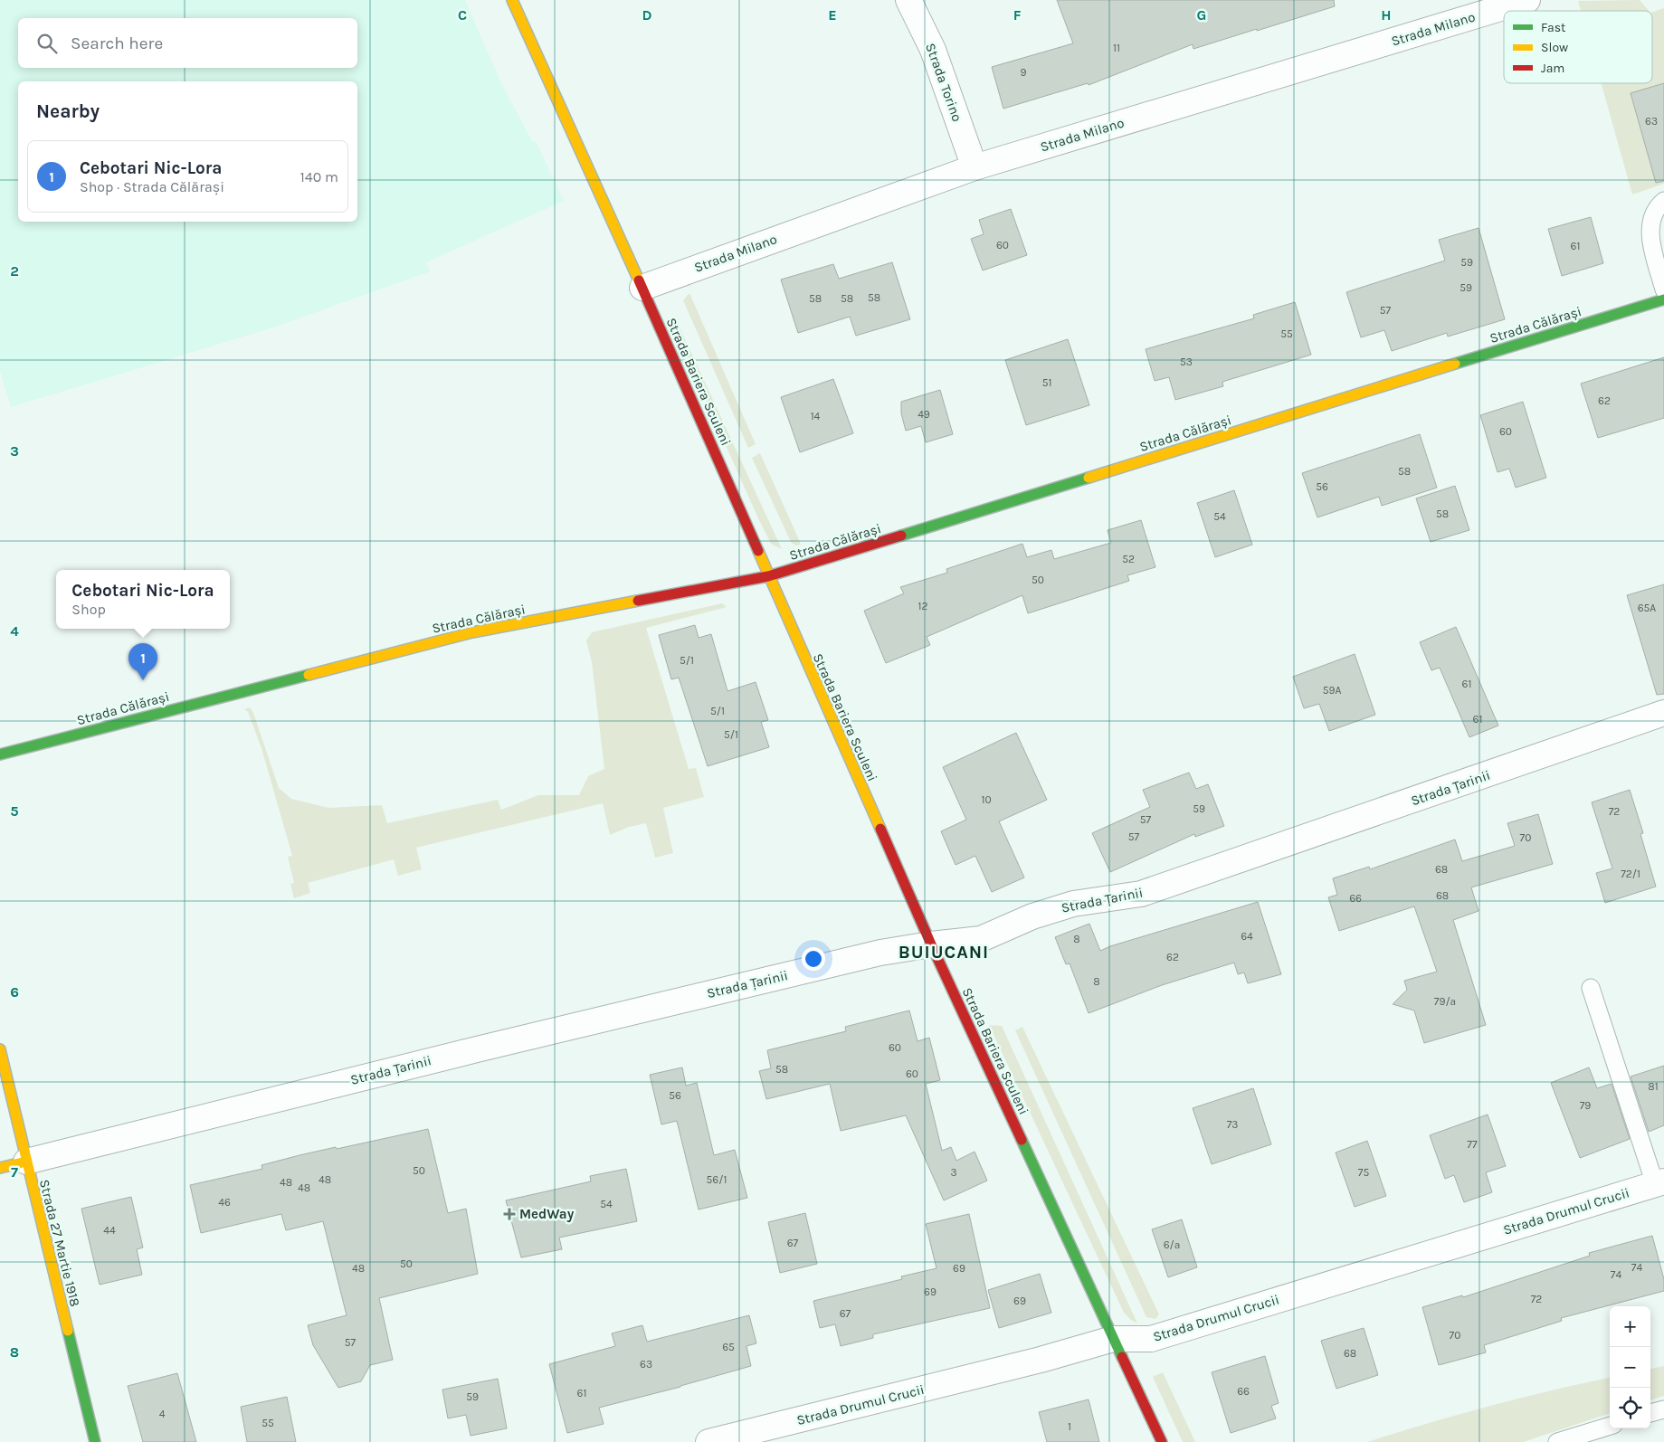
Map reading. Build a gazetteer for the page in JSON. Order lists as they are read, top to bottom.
{
  "streets": {
    "main road": [
      "Strada Călărași",
      "Strada Bariera Sculeni",
      "Strada Țarinii",
      "Strada 27 Martie 1918"
    ],
    "street": ["Strada Milano", "Strada Torino", "Strada Drumul Crucii"]
  },
  "crossings": [
    ["Strada Milano", "Strada Torino"],
    ["Strada Milano", "Strada Bariera Sculeni"],
    ["Strada Călărași", "Strada Bariera Sculeni"],
    ["Strada Bariera Sculeni", "Strada Țarinii"],
    ["Strada Bariera Sculeni", "Strada Drumul Crucii"],
    ["Strada Țarinii", "Strada 27 Martie 1918"]
  ],
  "districts": ["BUIUCANI"],
  "places": {
    "health": ["MedWay"]
  },
  "house_numbers": [
    "11",
    "9",
    "63",
    "60",
    "61",
    "59",
    "59",
    "58",
    "58",
    "58",
    "57",
    "55",
    "53",
    "51",
    "62",
    "49",
    "14",
    "60",
    "58",
    "56",
    "58",
    "54",
    "52",
    "50",
    "12",
    "65A",
    "5/1",
    "61",
    "59A",
    "5/1",
    "61",
    "5/1",
    "10",
    "59",
    "72",
    "57",
    "57",
    "70",
    "68",
    "72/1",
    "68",
    "66",
    "64",
    "8",
    "62",
    "8",
    "79/a",
    "60",
    "58",
    "60",
    "81",
    "56",
    "79",
    "73",
    "77",
    "50",
    "3",
    "75",
    "48",
    "56/1",
    "48",
    "48",
    "46",
    "54",
    "44",
    "67",
    "6/a",
    "50",
    "74",
    "48",
    "69",
    "74",
    "69",
    "72",
    "69",
    "67",
    "70",
    "57",
    "65",
    "68",
    "63",
    "66",
    "61",
    "59",
    "4",
    "55",
    "1"
  ],
  "legend": ["Fast", "Slow", "Jam"],
  "page": {
    "search": "Search here",
    "heading": "Nearby",
    "list": [
      {
        "mark": "1",
        "name": "Cebotari Nic-Lora",
        "note": "Shop · Strada Călărași",
        "value": "140 m"
      }
    ],
    "popup": ["Cebotari Nic-Lora", "Shop"],
    "pins": "1",
    "map_buttons": ["+", "−"]
  },
  "grid": {
    "columns": [
      "C",
      "D",
      "E",
      "F",
      "G",
      "H"
    ],
    "rows": [
      "2",
      "3",
      "4",
      "5",
      "6",
      "7",
      "8"
    ]
  }
}
